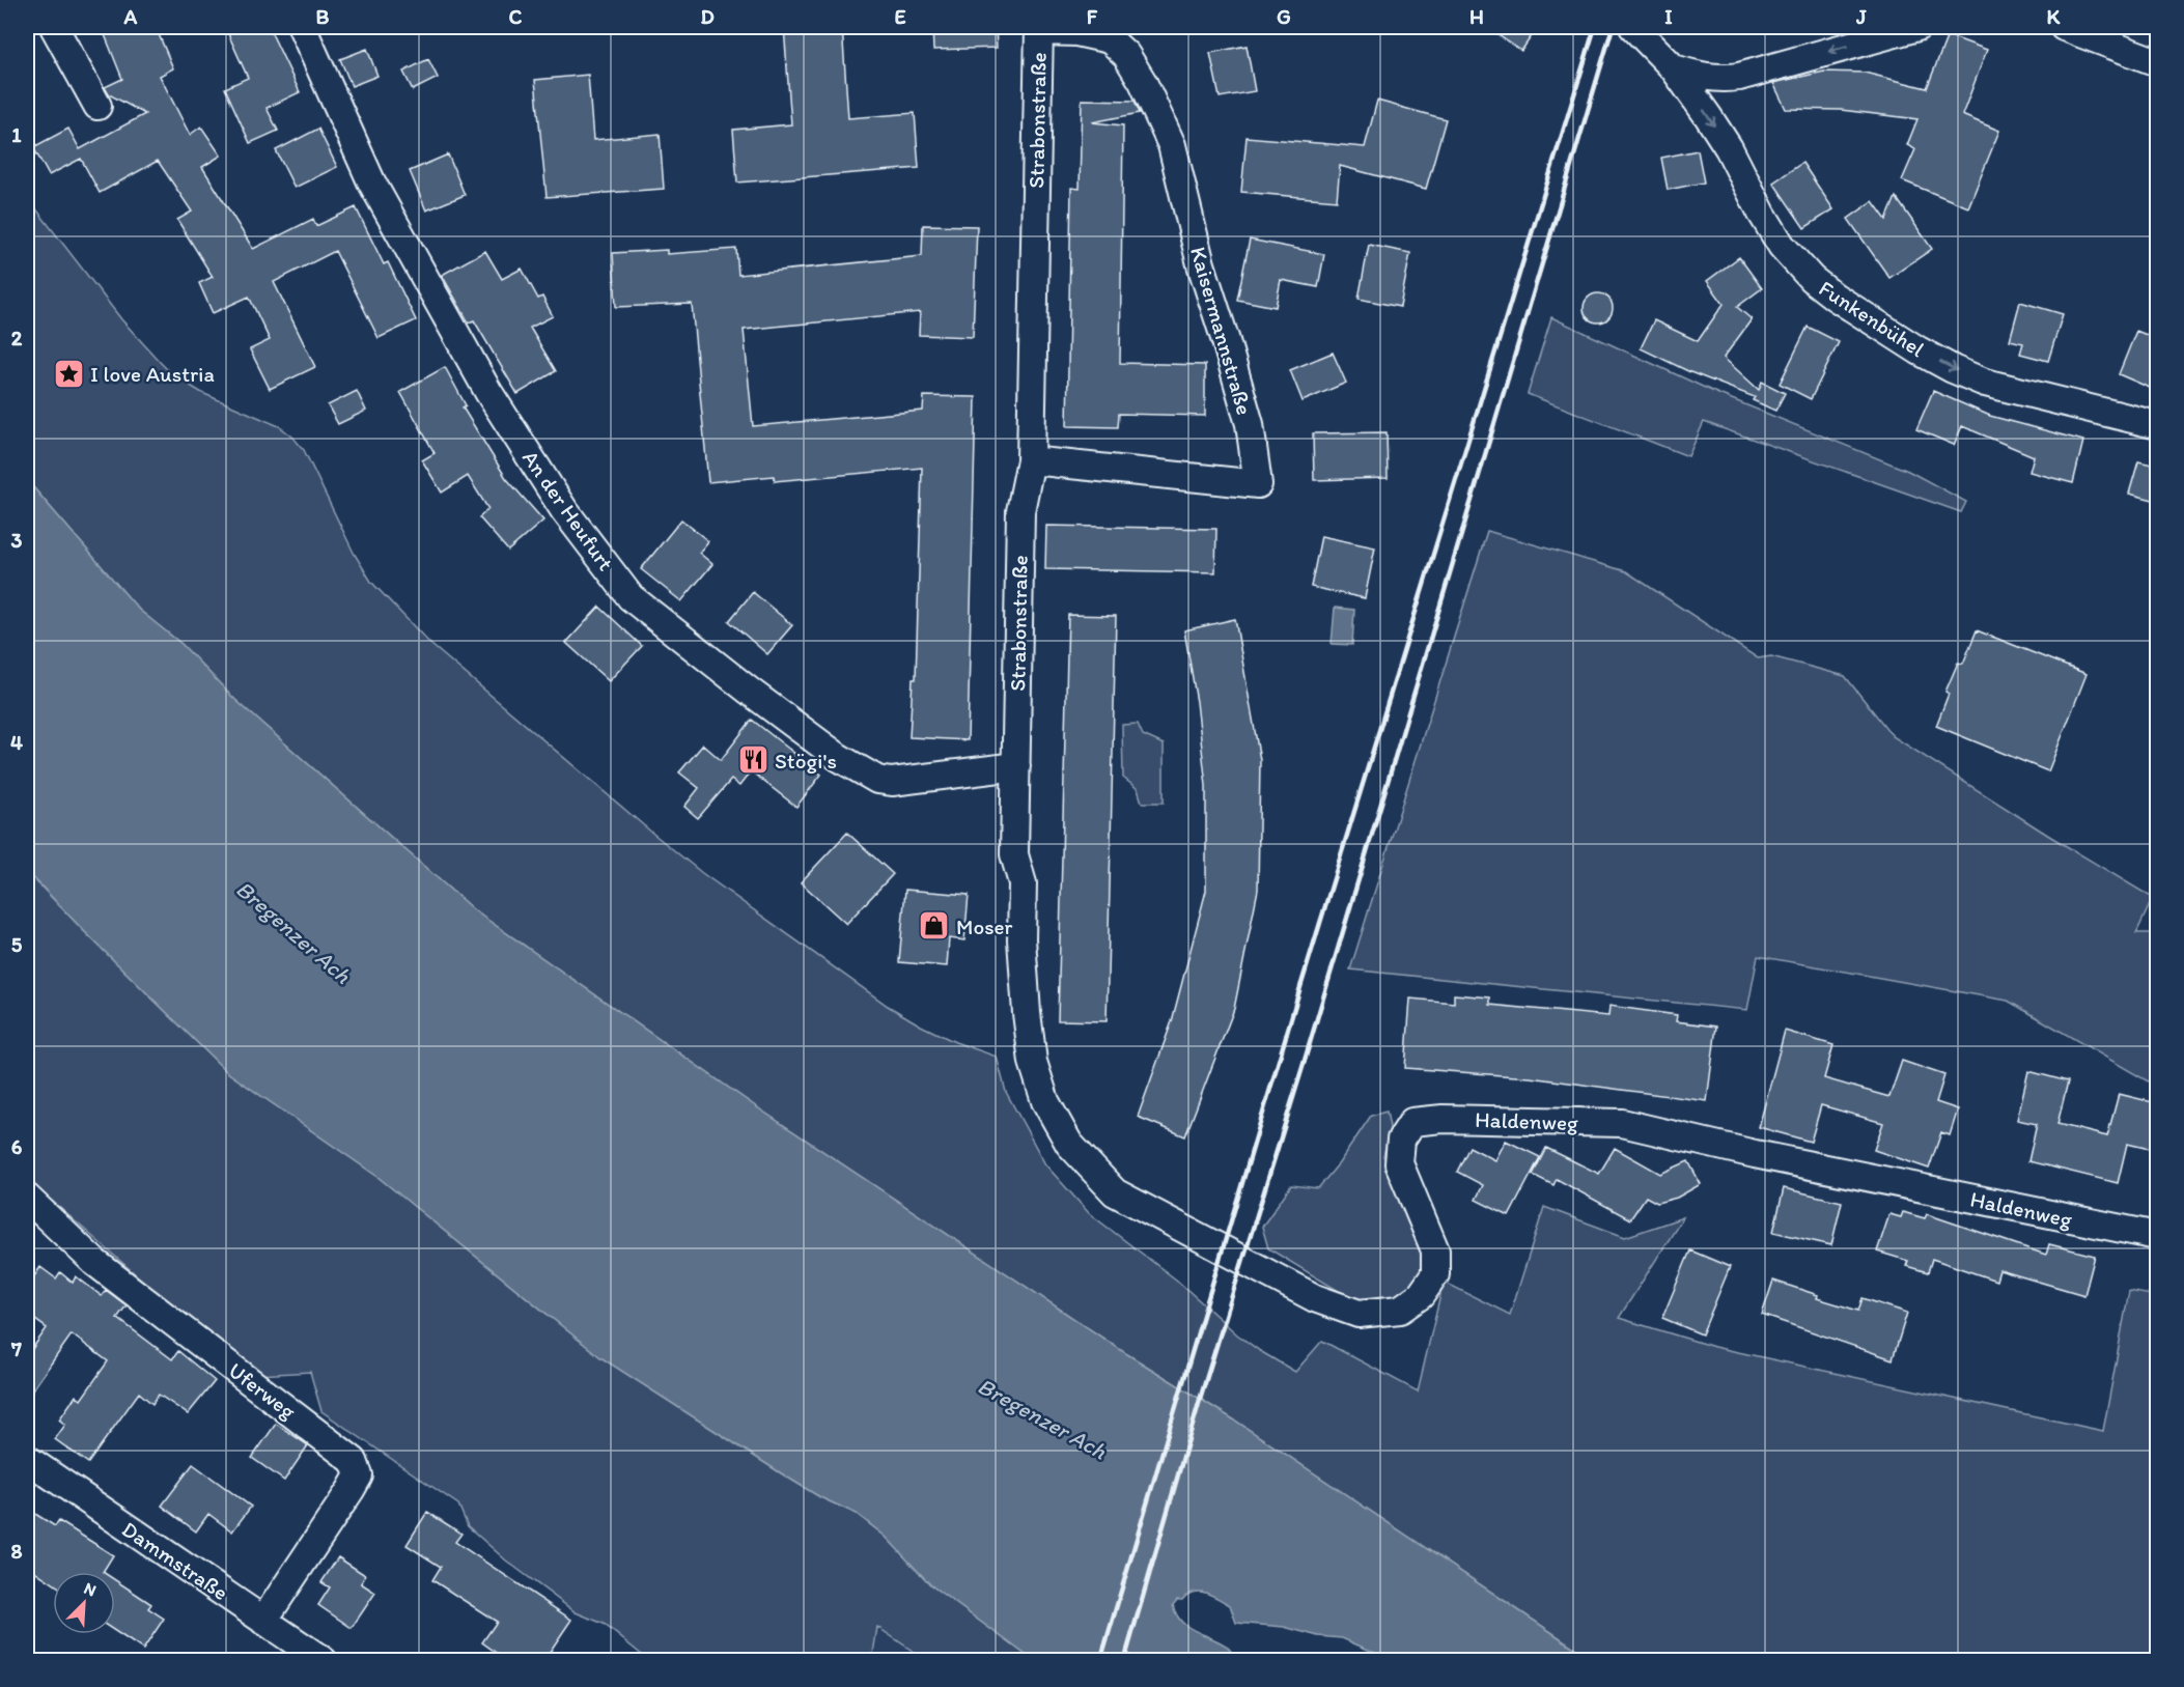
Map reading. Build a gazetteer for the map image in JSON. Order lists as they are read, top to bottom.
{
  "streets": {
    "street": [
      "Strabonstraße",
      "Funkenbühel",
      "Kaisermannstraße",
      "An der Heufurt",
      "Haldenweg",
      "Uferweg",
      "Dammstraße"
    ]
  },
  "crossings": [
    ["Strabonstraße", "Kaisermannstraße"],
    ["Strabonstraße", "An der Heufurt"],
    ["Strabonstraße", "Haldenweg"],
    ["Uferweg", "Dammstraße"]
  ],
  "one_way": ["Funkenbühel"],
  "water": ["Bregenzer Ach"],
  "places": {
    "place": ["I love Austria"],
    "restaurant": ["Stögi's"],
    "shop": ["Moser"]
  },
  "north": "top right",
  "grid": {
    "columns": [
      "A",
      "B",
      "C",
      "D",
      "E",
      "F",
      "G",
      "H",
      "I",
      "J",
      "K"
    ],
    "rows": [
      "1",
      "2",
      "3",
      "4",
      "5",
      "6",
      "7",
      "8"
    ]
  }
}
